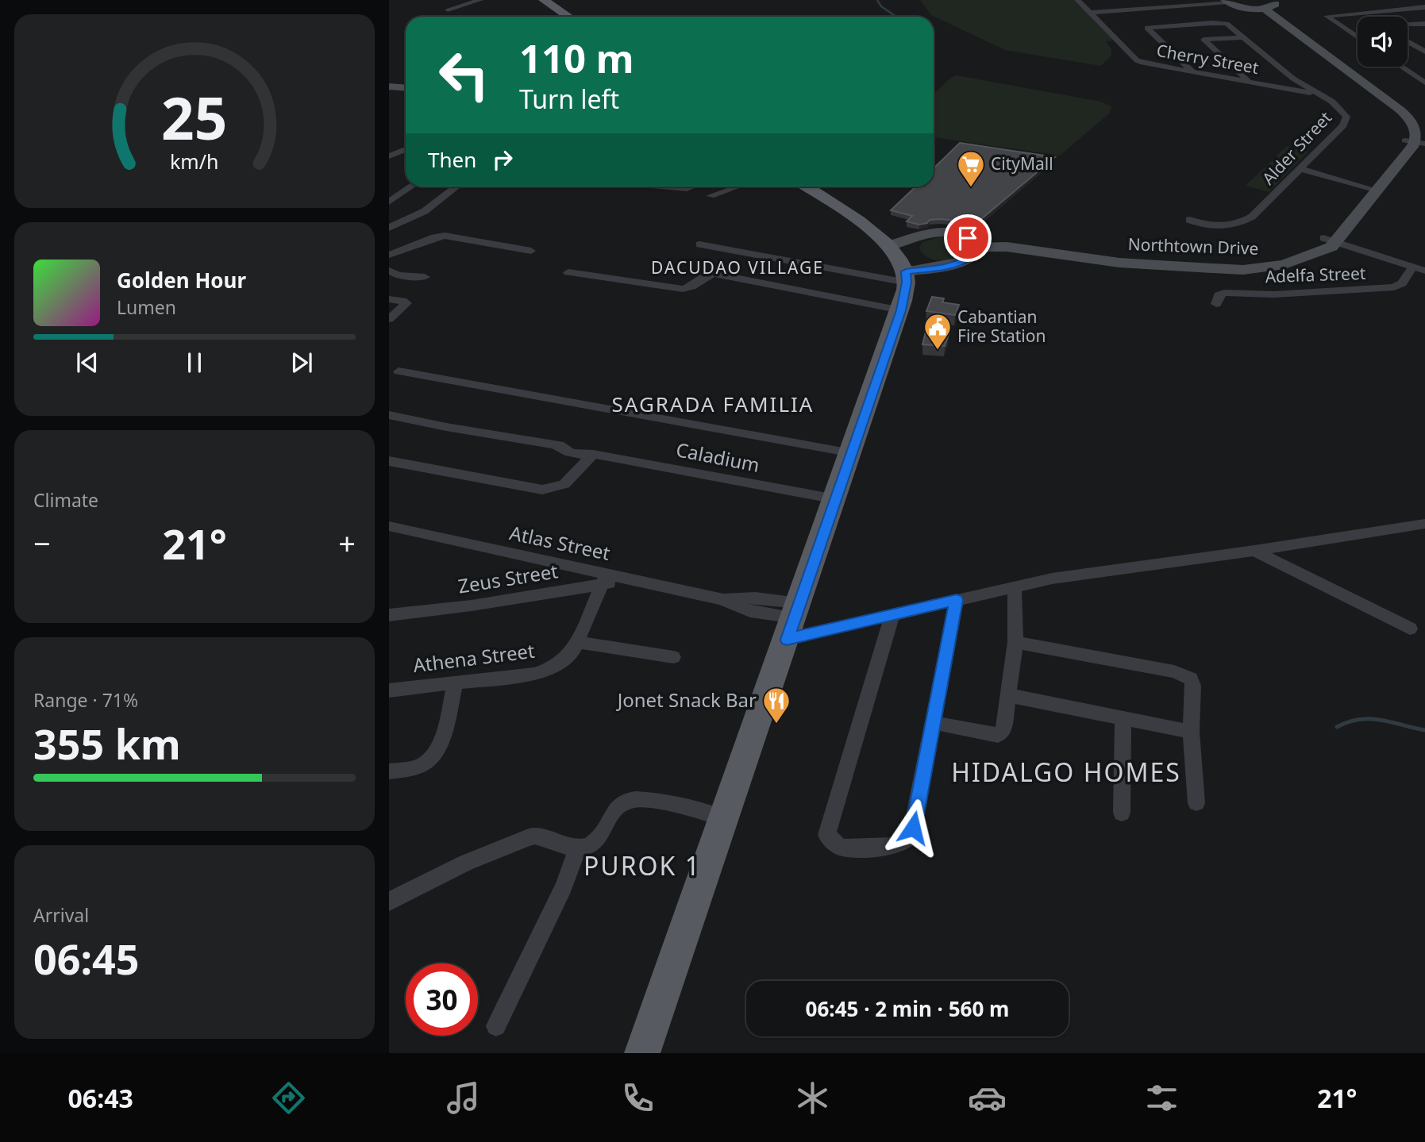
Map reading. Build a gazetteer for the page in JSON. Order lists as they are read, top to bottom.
{
  "streets": {
    "street": [
      "Cherry Street",
      "Alder Street",
      "Northtown Drive",
      "Adelfa Street",
      "Caladium",
      "Atlas Street",
      "Zeus Street",
      "Athena Street"
    ]
  },
  "crossings": [
    ["Cherry Street", "Alder Street"],
    ["Atlas Street", "Zeus Street"],
    ["Atlas Street", "Athena Street"],
    ["Zeus Street", "Athena Street"]
  ],
  "districts": [
    "DACUDAO VILLAGE",
    "SAGRADA FAMILIA",
    "HIDALGO HOMES",
    "PUROK 1"
  ],
  "places": {
    "supermarket": ["CityMall"],
    "public building": ["Cabantian Fire Station"],
    "restaurant": ["Jonet Snack Bar"]
  },
  "page": {
    "turn": ["110 m", "Turn left"],
    "then": "Then",
    "song": ["Golden Hour", "Lumen"],
    "tile": [
      "Climate",
      ["Range · 71%", "355 km"],
      ["Arrival", "06:45"]
    ],
    "heat": ["−", "21°", "+"],
    "limit": "30",
    "trip": "06:45 · 2 min · 560 m",
    "tabs": ["06:43", "21°"],
    "gauge": ["25", "km/h"]
  }
}
